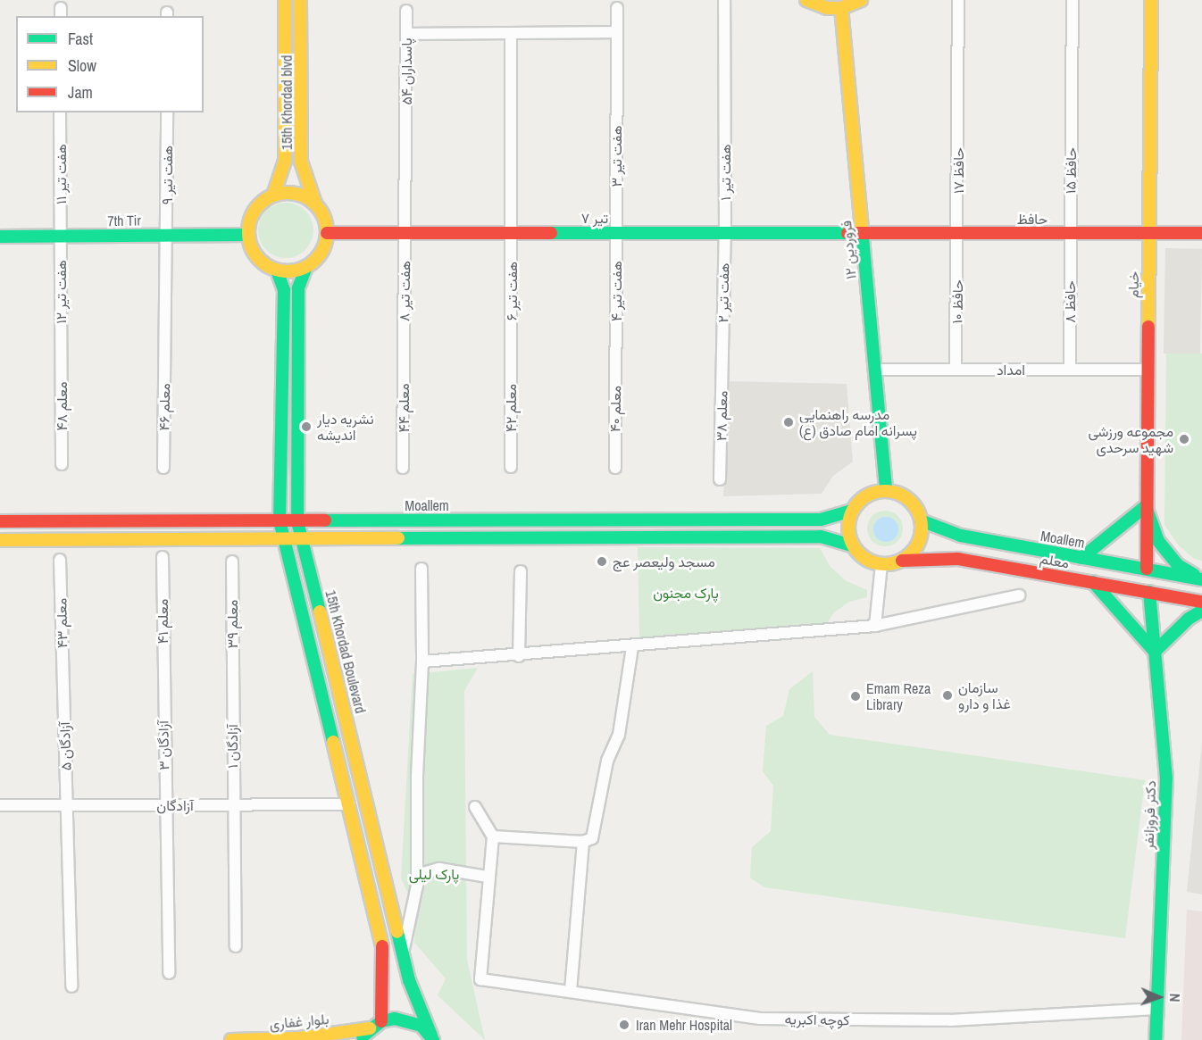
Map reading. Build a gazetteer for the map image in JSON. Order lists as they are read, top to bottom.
{
  "streets": {
    "main road": [
      "15th Khordad blvd",
      "۷ تیر",
      "حافظ",
      "7th Tir",
      "۱۲ فروردین",
      "خیام",
      "Moallem",
      "معلم",
      "15th Khordad Boulevard",
      "دکتر فروزانفر",
      "بلوار غفاری"
    ],
    "street": [
      "پاسداران ۵۴",
      "هفت تیر ۳",
      "حافظ ۱۷",
      "حافظ ۱۵",
      "هفت تیر ۱",
      "هفت تیر ۱۱",
      "هفت تیر ۹",
      "هفت تیر ۸",
      "هفت تیر ۶",
      "هفت تیر ۴",
      "هفت تیر ۱۲",
      "هفت تیر ۲",
      "حافظ ۱۰",
      "حافظ ۸",
      "امداد",
      "معلم ۴۸",
      "معلم ۴۶",
      "معلم ۴۴",
      "معلم ۴۲",
      "معلم ۴۰",
      "معلم ۳۸",
      "معلم ۴۱",
      "معلم ۴۳",
      "معلم ۳۹",
      "آزادگان ۳",
      "آزادگان ۵",
      "آزادگان ۱",
      "آزادگان",
      "کوچه اکبریه"
    ]
  },
  "crossings": [
    ["پاسداران ۵۴", "۷ تیر"],
    ["پاسداران ۵۴", "هفت تیر ۸"],
    ["15th Khordad blvd", "۷ تیر"],
    ["15th Khordad blvd", "7th Tir"],
    ["15th Khordad blvd", "15th Khordad Boulevard"],
    ["هفت تیر ۳", "۷ تیر"],
    ["هفت تیر ۳", "هفت تیر ۴"],
    ["حافظ ۱۷", "حافظ"],
    ["حافظ ۱۷", "حافظ ۱۰"],
    ["حافظ ۱۵", "حافظ"],
    ["حافظ ۱۵", "حافظ ۸"],
    ["هفت تیر ۱", "۷ تیر"],
    ["هفت تیر ۱", "هفت تیر ۲"],
    ["هفت تیر ۱۱", "7th Tir"],
    ["هفت تیر ۱۱", "هفت تیر ۱۲"],
    ["هفت تیر ۹", "7th Tir"],
    ["هفت تیر ۹", "معلم ۴۶"],
    ["۷ تیر", "حافظ"],
    ["۷ تیر", "7th Tir"],
    ["۷ تیر", "۱۲ فروردین"],
    ["۷ تیر", "هفت تیر ۸"],
    ["۷ تیر", "هفت تیر ۶"],
    ["۷ تیر", "هفت تیر ۴"],
    ["۷ تیر", "هفت تیر ۲"],
    ["۷ تیر", "15th Khordad Boulevard"],
    ["حافظ", "۱۲ فروردین"],
    ["حافظ", "خیام"],
    ["حافظ", "حافظ ۱۰"],
    ["حافظ", "حافظ ۸"],
    ["7th Tir", "هفت تیر ۱۲"],
    ["7th Tir", "15th Khordad Boulevard"],
    ["۱۲ فروردین", "امداد"],
    ["۱۲ فروردین", "Moallem"],
    ["۱۲ فروردین", "معلم"],
    ["خیام", "امداد"],
    ["خیام", "Moallem"],
    ["هفت تیر ۸", "معلم ۴۴"],
    ["هفت تیر ۶", "معلم ۴۲"],
    ["هفت تیر ۴", "معلم ۴۰"],
    ["هفت تیر ۱۲", "معلم ۴۸"],
    ["هفت تیر ۲", "معلم ۳۸"],
    ["حافظ ۱۰", "امداد"],
    ["حافظ ۸", "امداد"],
    ["Moallem", "معلم"],
    ["Moallem", "15th Khordad Boulevard"],
    ["معلم", "دکتر فروزانفر"],
    ["معلم ۴۱", "آزادگان ۳"],
    ["معلم ۴۳", "آزادگان ۵"],
    ["معلم ۳۹", "آزادگان ۱"],
    ["آزادگان ۳", "آزادگان"],
    ["آزادگان ۵", "آزادگان"],
    ["آزادگان ۱", "آزادگان"],
    ["دکتر فروزانفر", "کوچه اکبریه"]
  ],
  "parks": ["پارک مجنون", "پارک لیلی"],
  "places": [
    "مدرسه راهنمایی پسرانه امام صادق (ع)",
    "نشریه دیار اندیشه",
    "مجموعه ورزشی شهید سرحدی",
    "مسجد ولیعصر عج",
    "سازمان غذا و دارو",
    "Emam Reza Library",
    "Iran Mehr Hospital"
  ],
  "legend": ["Fast", "Slow", "Jam"],
  "north": "right"
}
